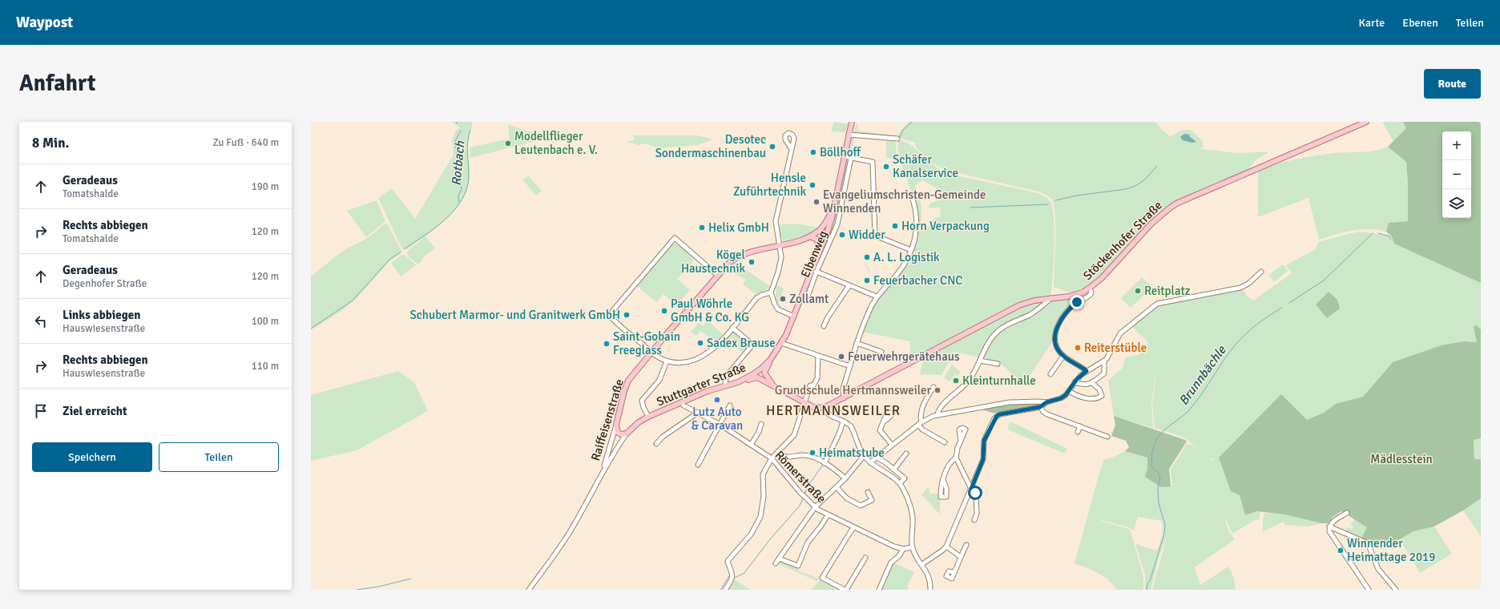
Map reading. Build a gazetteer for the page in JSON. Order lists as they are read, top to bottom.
{
  "streets": {
    "main road": ["Stöckenhofer Straße", "Stuttgarter Straße", "Raiffeisenstraße"],
    "street": ["Eibenweg", "Römerstraße"]
  },
  "crossings": [
    ["Stuttgarter Straße", "Raiffeisenstraße"],
    ["Stuttgarter Straße", "Römerstraße"]
  ],
  "districts": ["HERTMANNSWEILER"],
  "water": ["Rotbach", "Brunnbächle"],
  "parks": ["Mädlesstein"],
  "places": [
    "Modellflieger Leutenbach e. V.",
    "Desotec Sondermaschinenbau",
    "Böllhoff",
    "Schäfer Kanalservice",
    "Hensle Zuführtechnik",
    "Evangeliumschristen-Gemeinde Winnenden",
    "Horn Verpackung",
    "Helix GmbH",
    "Widder",
    "A. L. Logistik",
    "Kögel Haustechnik",
    "Feuerbacher CNC",
    "Reitplatz",
    "Zollamt",
    "Paul Wöhrle GmbH & Co. KG",
    "Schubert Marmor- und Granitwerk GmbH",
    "Sadex Brause",
    "Saint-Gobain Freeglass",
    "Reiterstüble",
    "Feuerwehrgerätehaus",
    "Kleinturnhalle",
    "Grundschule Hertmannsweiler",
    "Lutz Auto & Caravan",
    "Heimatstube",
    "Winnender Heimattage 2019"
  ],
  "page": {
    "header": "Waypost",
    "nav": ["Karte", "Ebenen", "Teilen"],
    "buttons": [
      "Route",
      ["Speichern", "Teilen"]
    ],
    "title": "Anfahrt",
    "heading": ["8 Min.", "Zu Fuß · 640 m"],
    "map_buttons": ["+", "−"],
    "list": [
      ["Geradeaus", "Tomatshalde", "190 m"],
      ["Rechts abbiegen", "Tomatshalde", "120 m"],
      ["Geradeaus", "Degenhofer Straße", "120 m"],
      ["Links abbiegen", "Hauswiesenstraße", "100 m"],
      ["Rechts abbiegen", "Hauswiesenstraße", "110 m"],
      "Ziel erreicht"
    ]
  }
}
